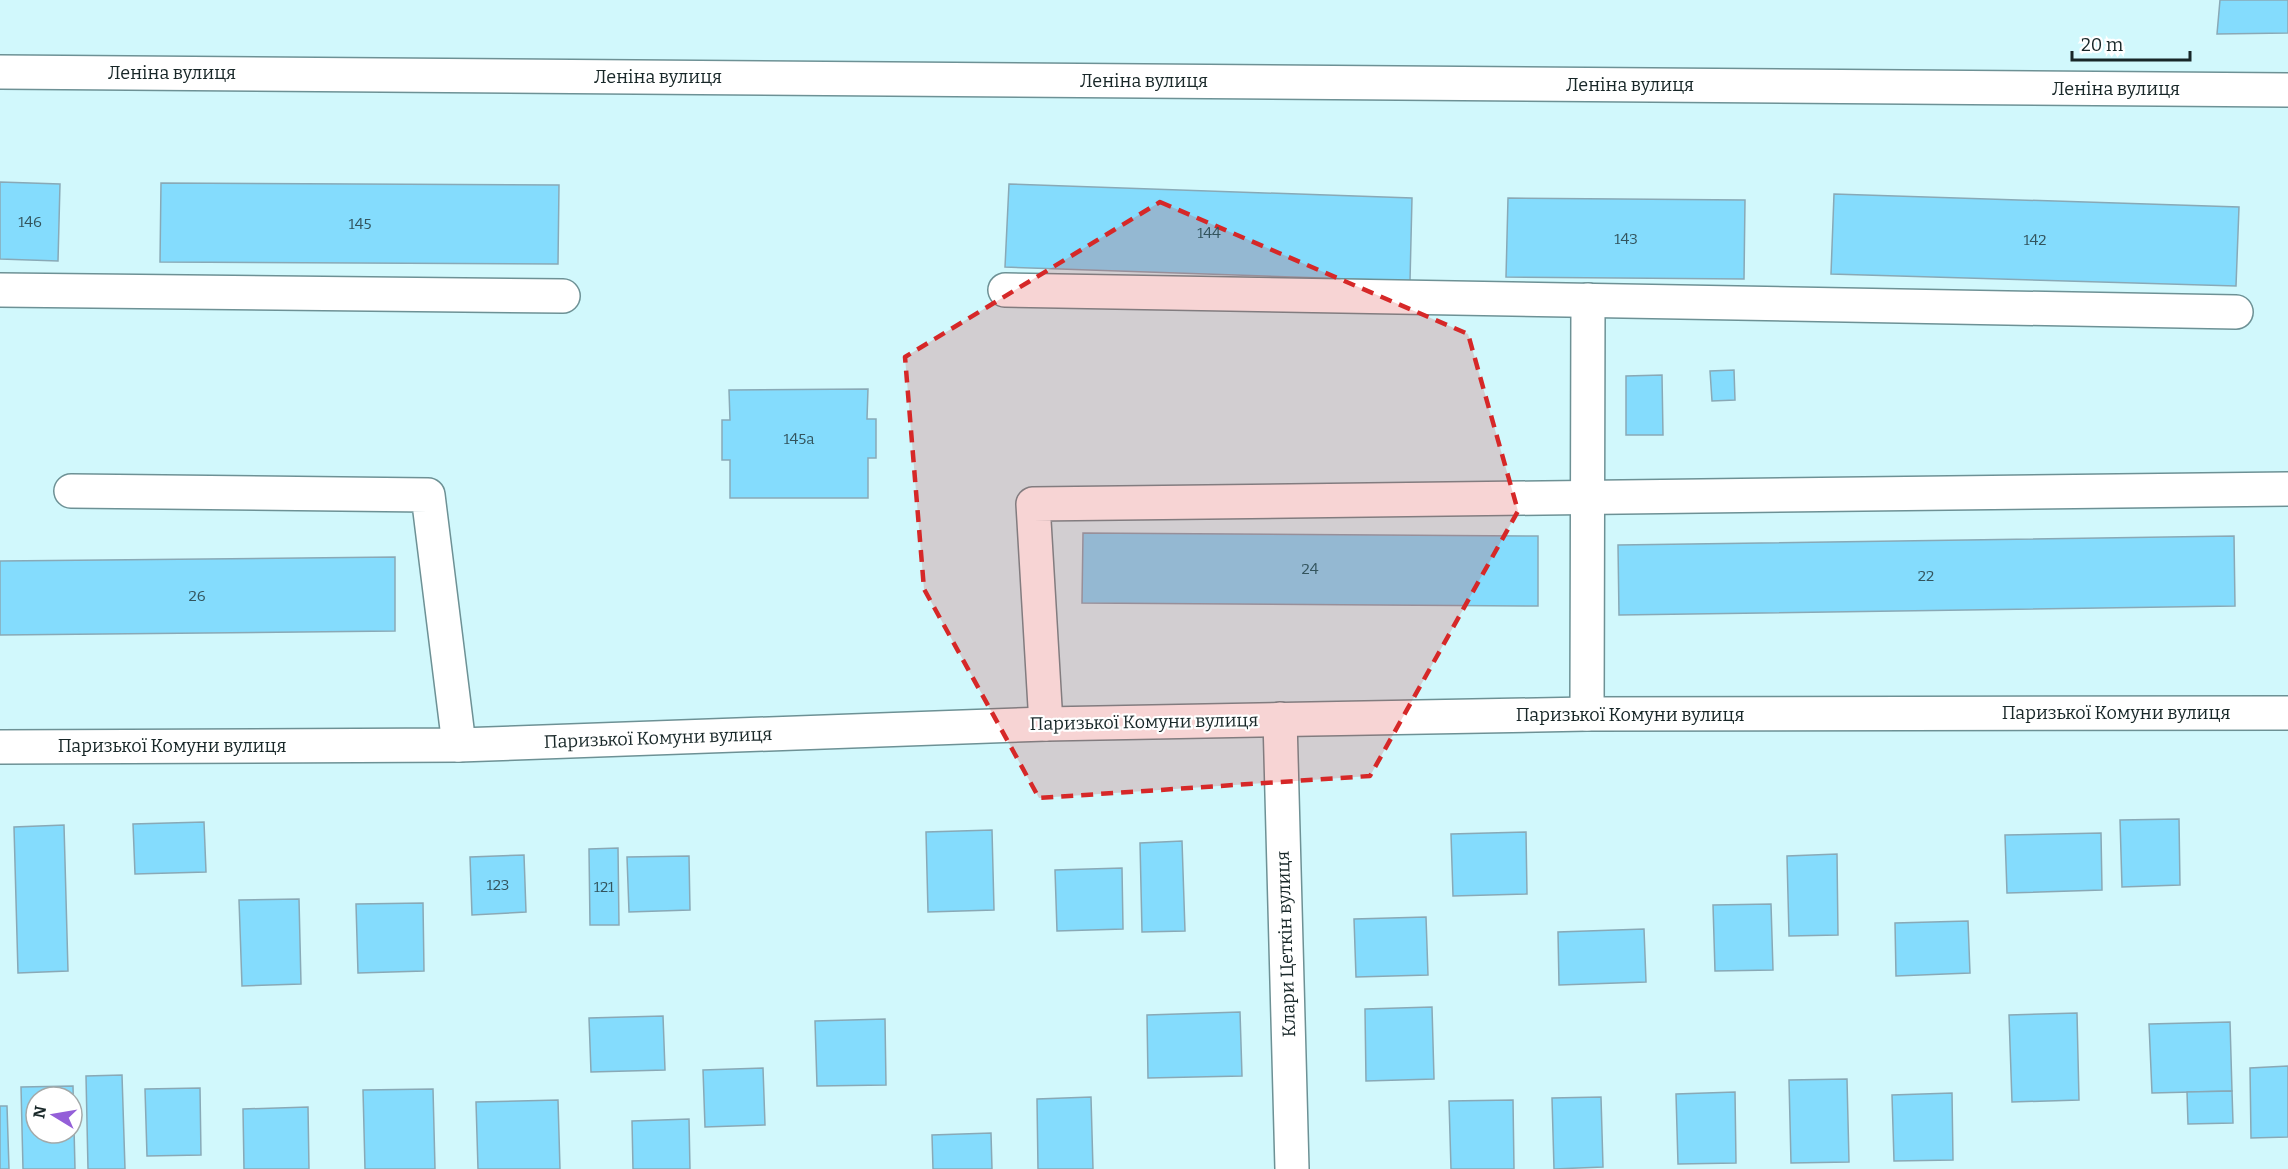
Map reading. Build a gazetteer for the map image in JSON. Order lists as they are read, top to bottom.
{
  "streets": {
    "street": ["Леніна вулиця", "Паризької Комуни вулиця", "Клари Цеткін вулиця"]
  },
  "crossings": [
    ["Паризької Комуни вулиця", "Клари Цеткін вулиця"]
  ],
  "house_numbers": [
    "146",
    "145",
    "144",
    "143",
    "142",
    "145а",
    "24",
    "22",
    "26",
    "123",
    "121"
  ],
  "scale_bar": "20 m",
  "north": "left"
}
